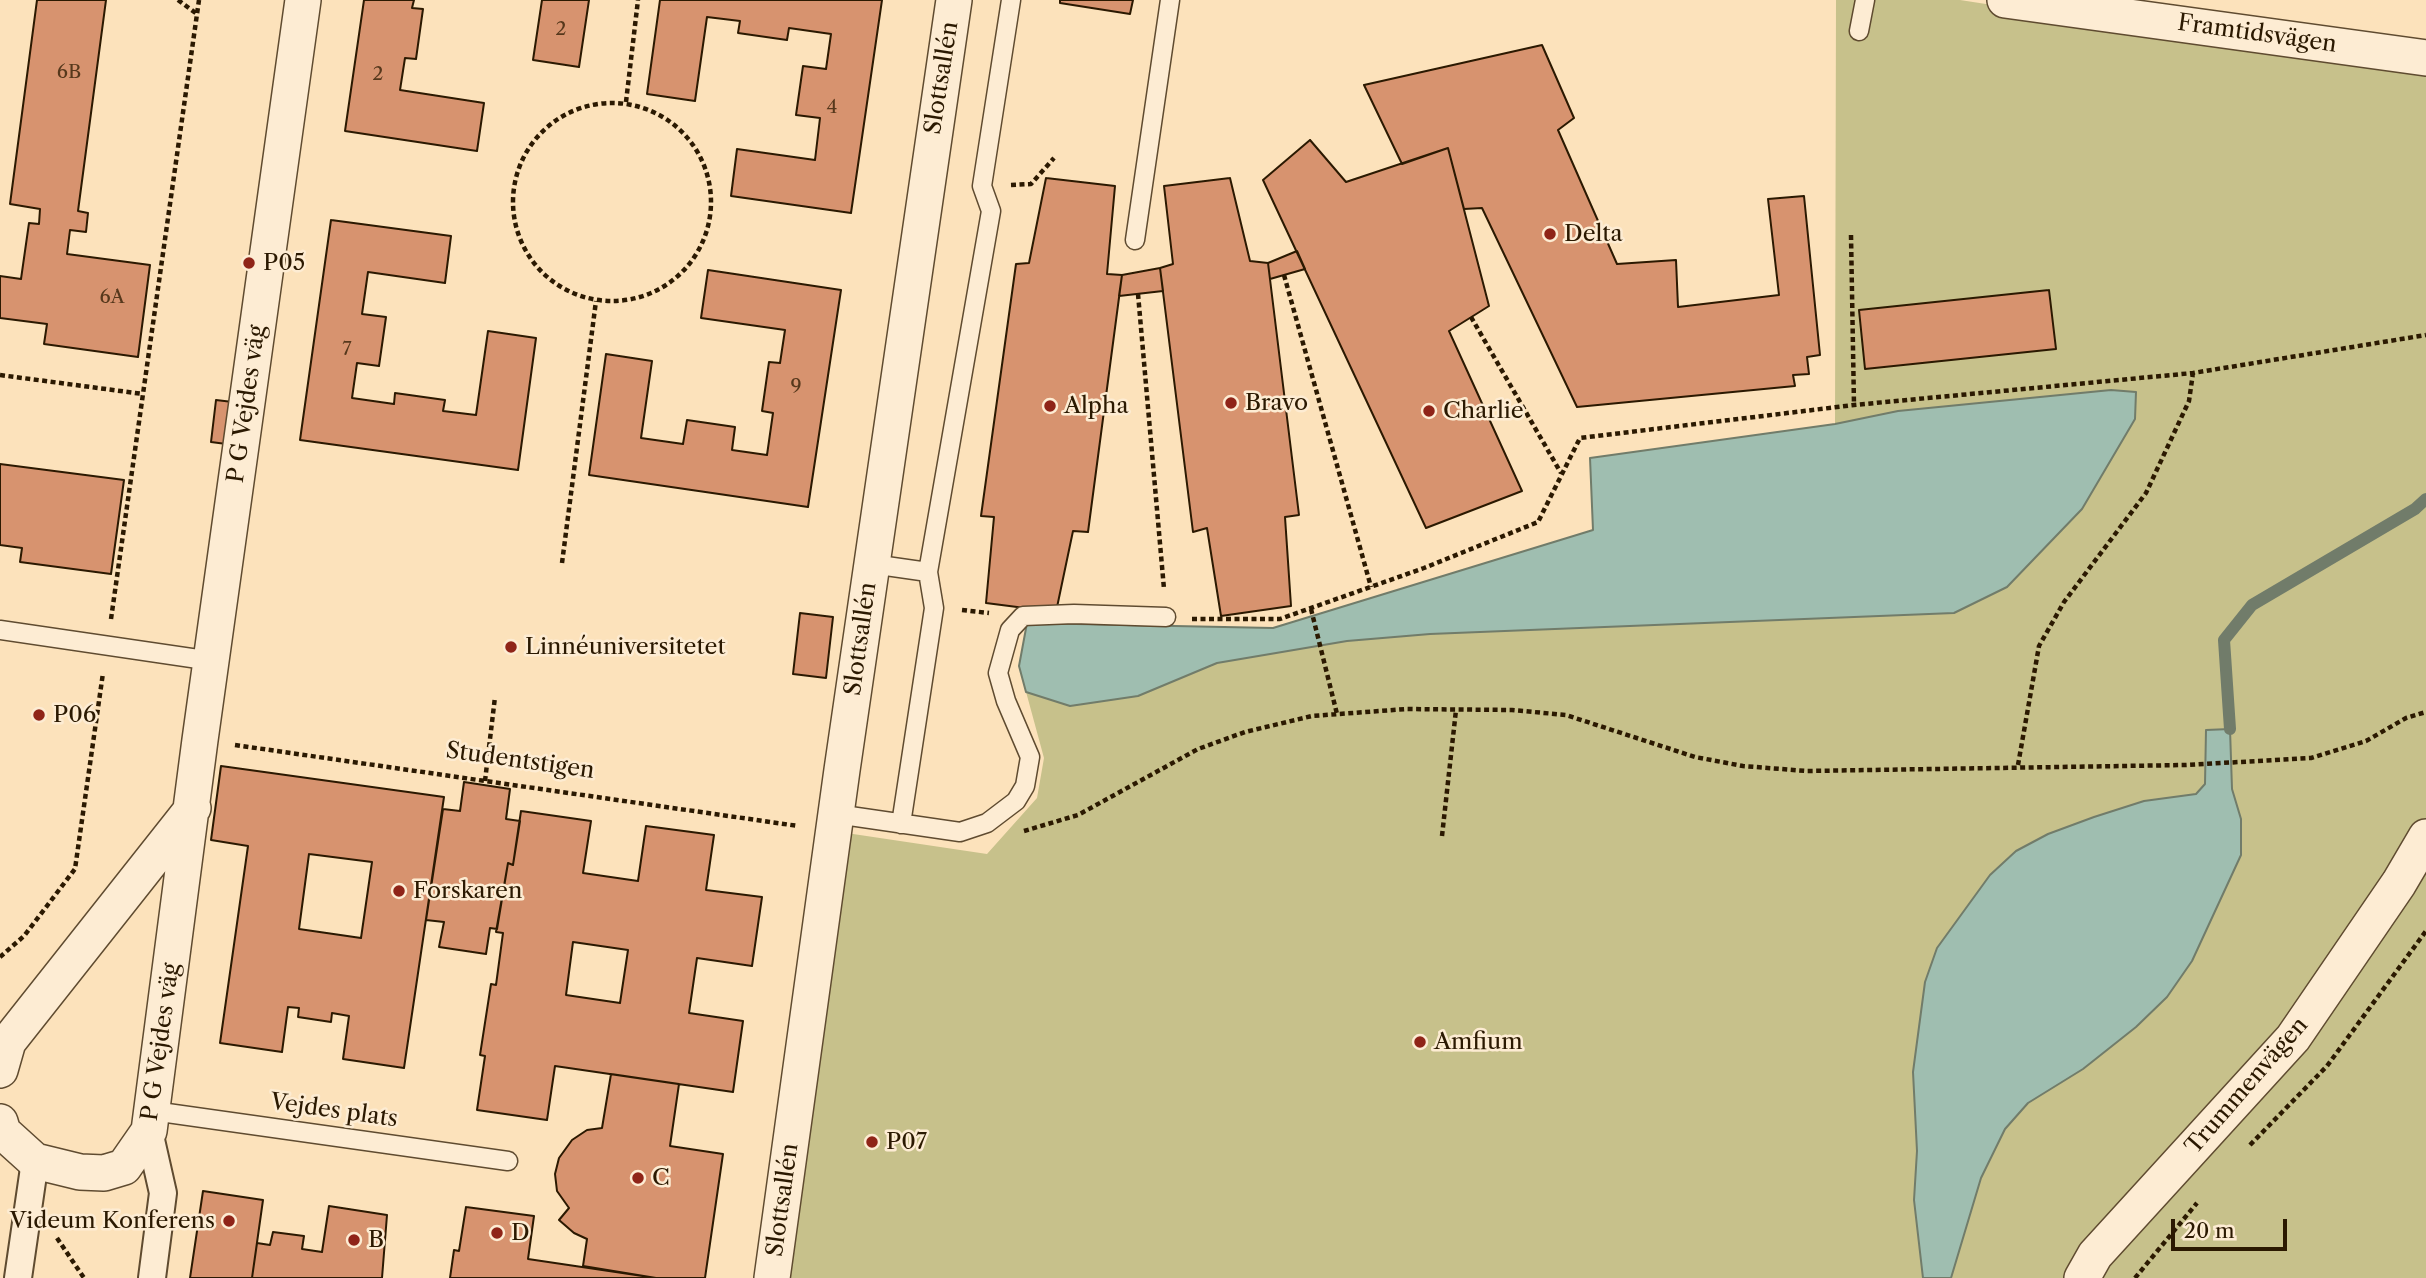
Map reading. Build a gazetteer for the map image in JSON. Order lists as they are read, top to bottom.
{
  "streets": {
    "street": [
      "Framtidsvägen",
      "Slottsallén",
      "P G Vejdes väg",
      "Trummenvägen"
    ],
    "lane": ["Vejdes plats"],
    "path": ["Studentstigen"]
  },
  "crossings": [
    ["Slottsallén", "Studentstigen"],
    ["P G Vejdes väg", "Studentstigen"],
    ["P G Vejdes väg", "Vejdes plats"]
  ],
  "places": [
    "Delta",
    "P05",
    "Bravo",
    "Alpha",
    "Charlie",
    "Linnéuniversitetet",
    "P06",
    "Forskaren",
    "Amfium",
    "P07",
    "C",
    "Videum Konferens",
    "D",
    "B"
  ],
  "house_numbers": [
    "2",
    "6B",
    "2",
    "4",
    "6A",
    "7",
    "9"
  ],
  "scale_bar": "20 m"
}
